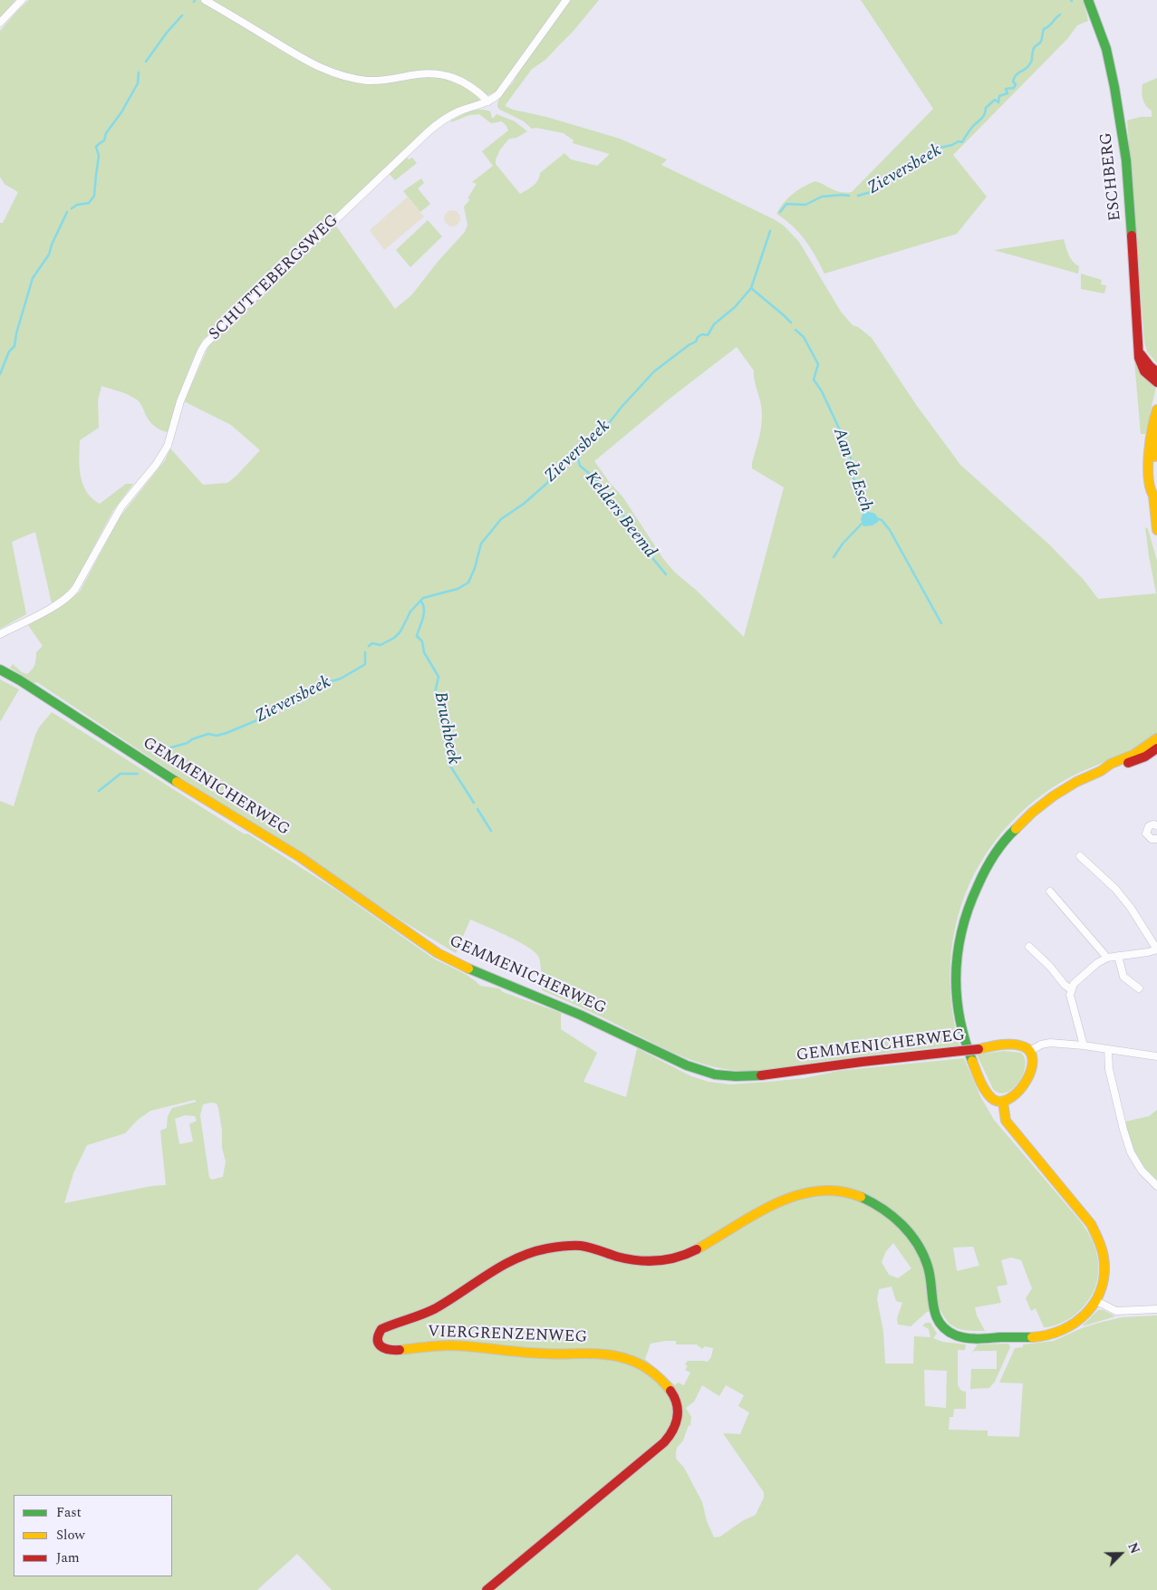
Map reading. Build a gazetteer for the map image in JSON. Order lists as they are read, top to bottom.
{
  "streets": {
    "street": [
      "ESCHBERG",
      "SCHUTTEBERGSWEG",
      "GEMMENICHERWEG",
      "VIERGRENZENWEG"
    ]
  },
  "water": [
    "Zieversbeek",
    "Aan de Esch",
    "Kelders Beemd",
    "Bruchbeek"
  ],
  "legend": ["Fast", "Slow", "Jam"],
  "north": "top right"
}
